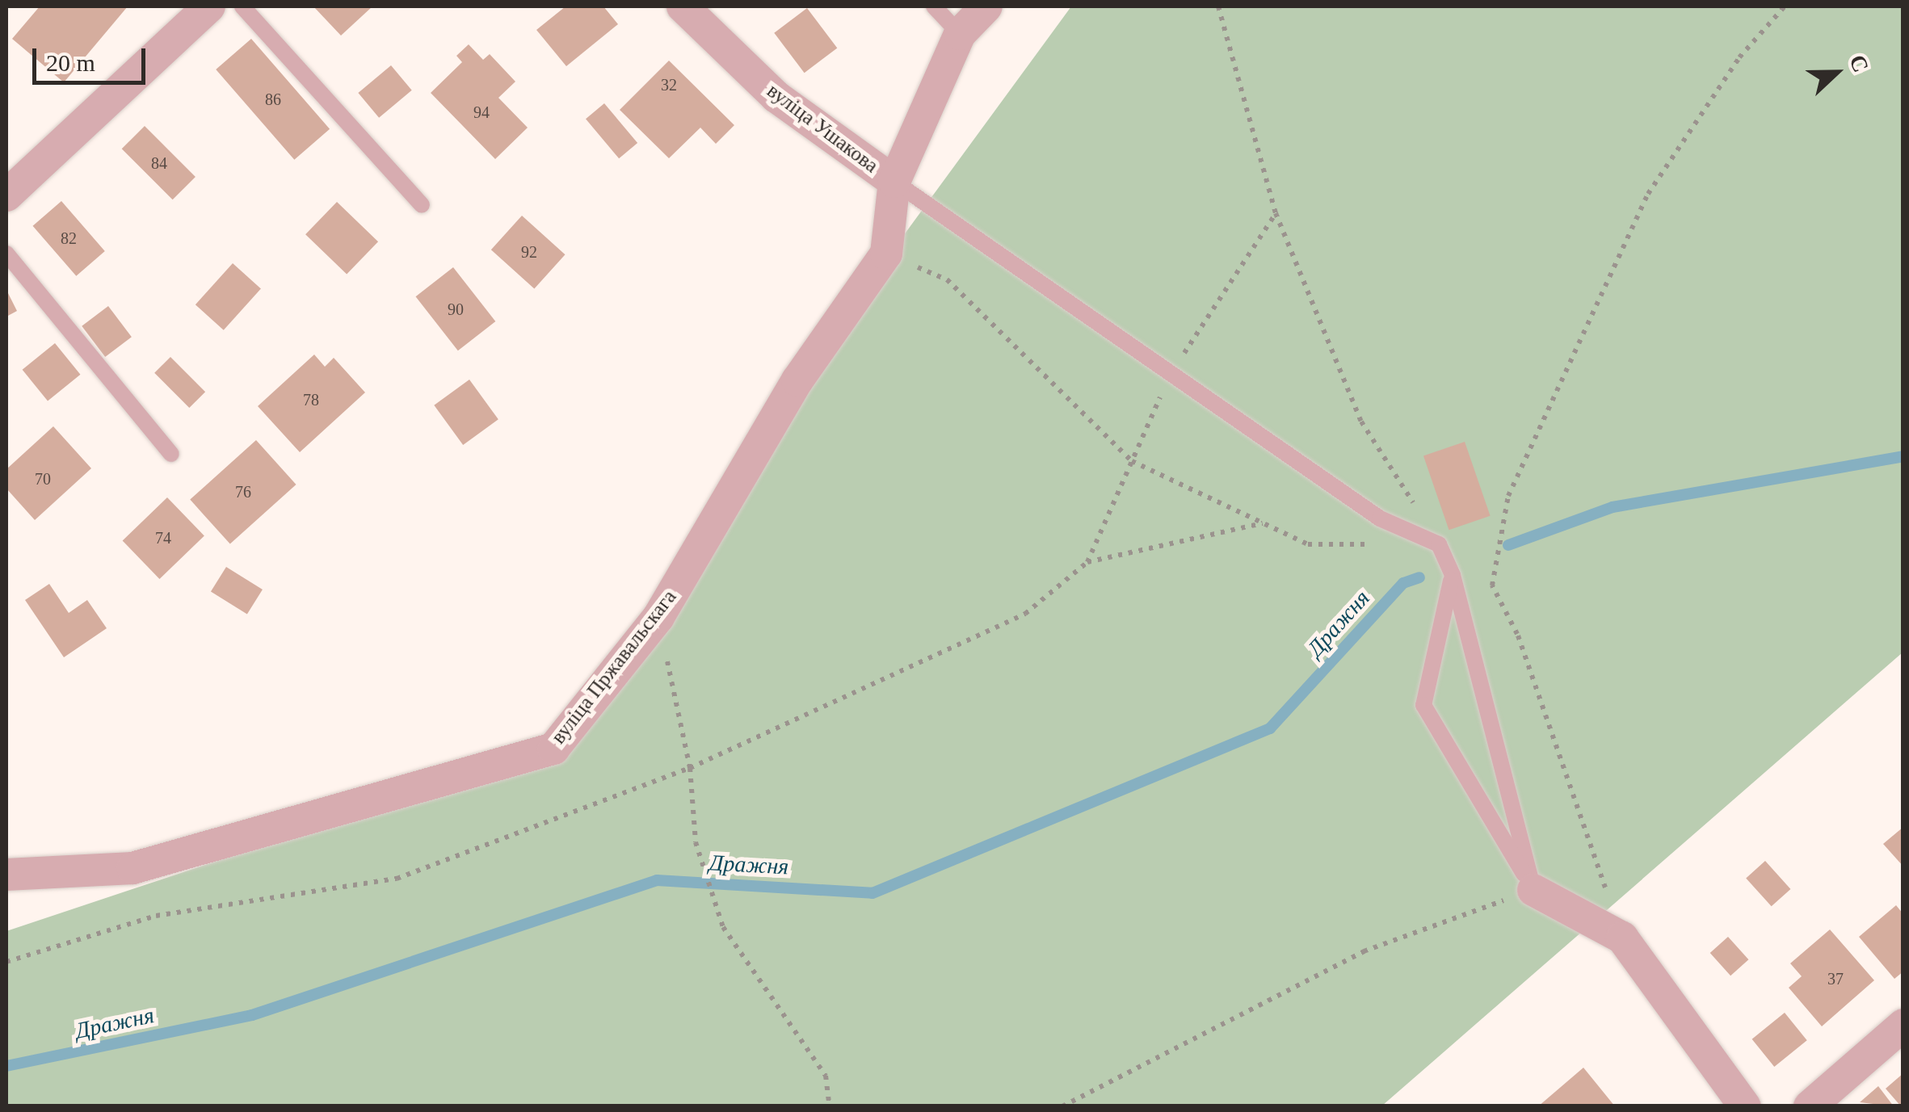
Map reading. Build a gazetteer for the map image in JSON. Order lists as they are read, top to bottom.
{
  "streets": {
    "street": ["вуліца Ушакова", "вуліца Пржавальскага"]
  },
  "crossings": [
    ["вуліца Ушакова", "вуліца Пржавальскага"]
  ],
  "water": ["Дражня"],
  "house_numbers": [
    "32",
    "86",
    "94",
    "84",
    "82",
    "92",
    "90",
    "78",
    "70",
    "76",
    "74",
    "37"
  ],
  "scale_bar": "20 m",
  "north": "right"
}
